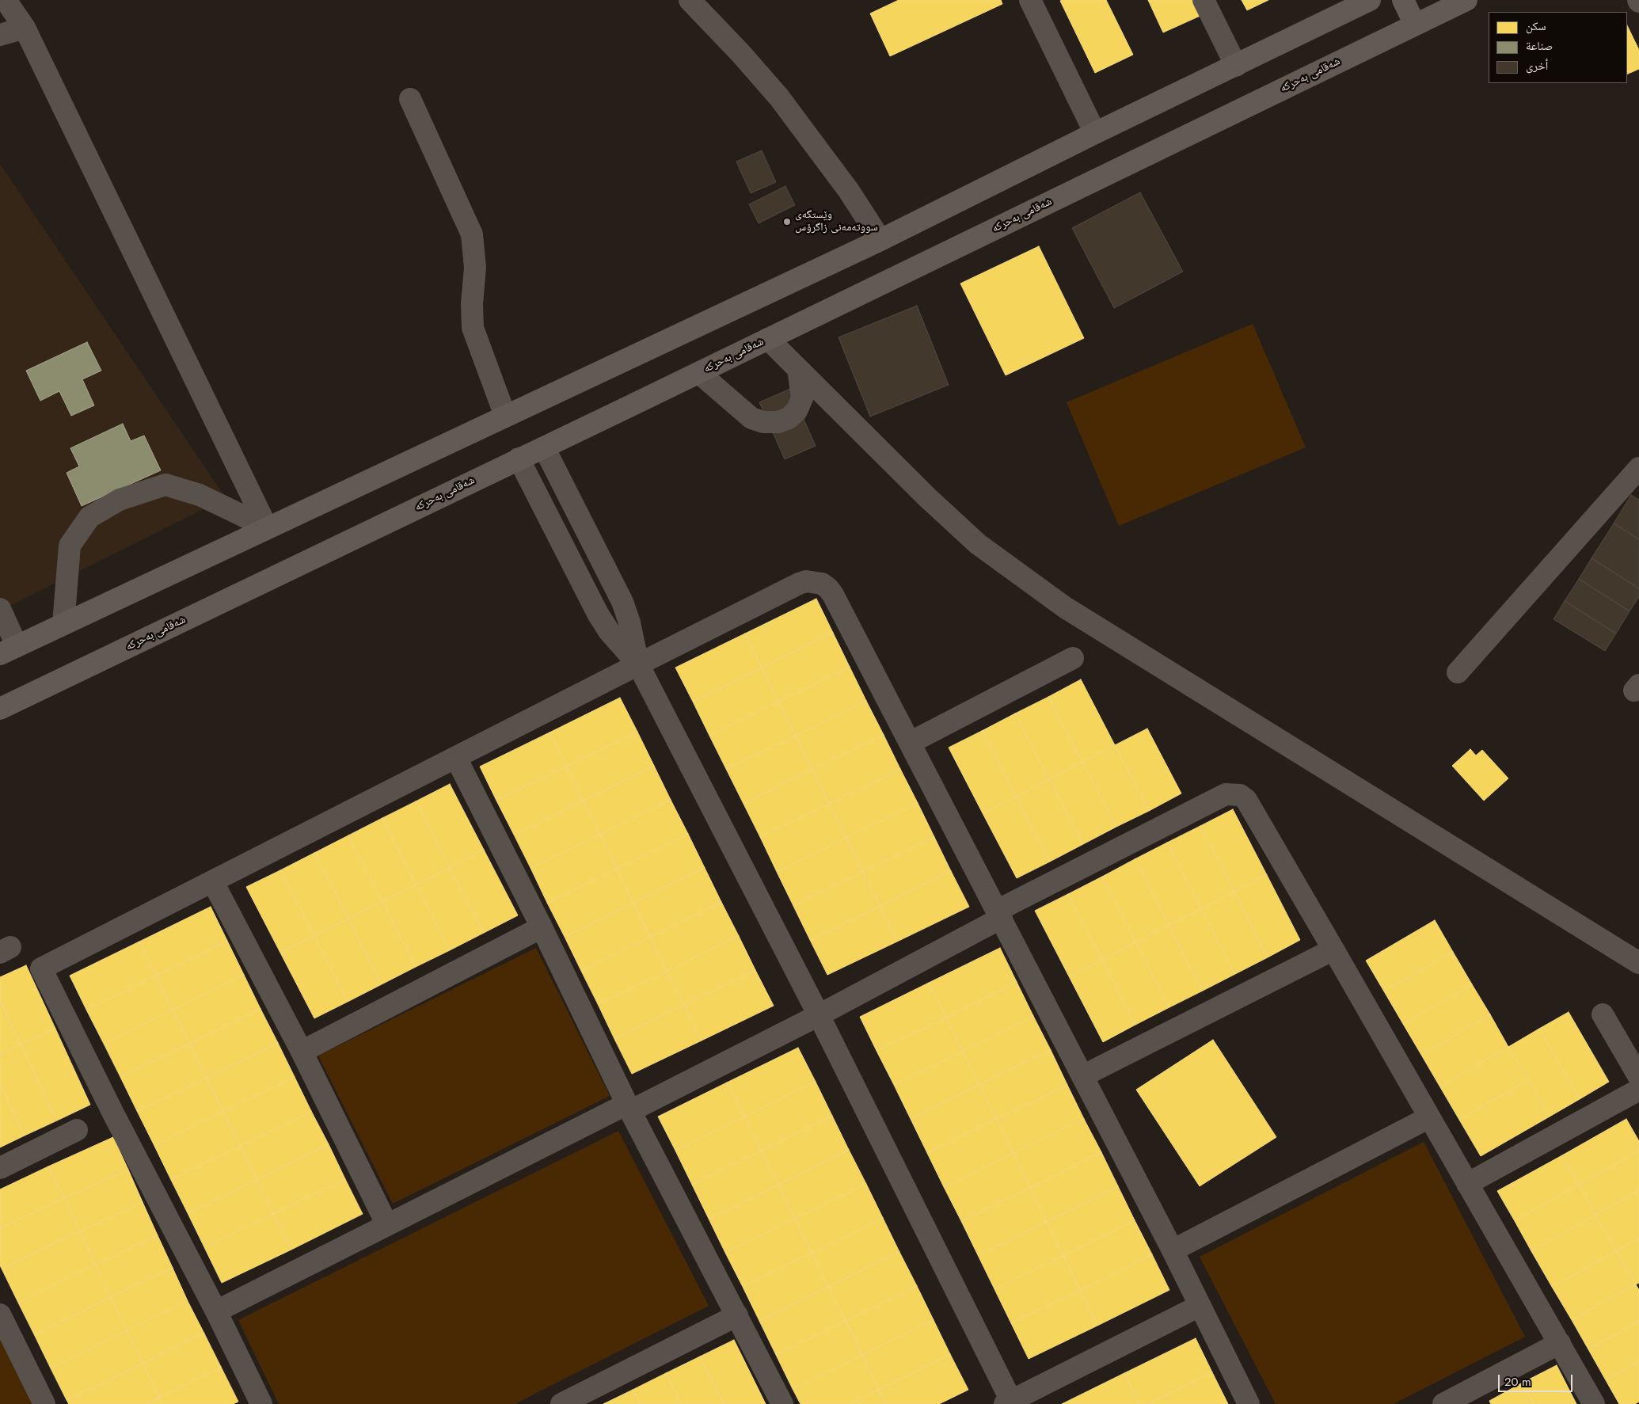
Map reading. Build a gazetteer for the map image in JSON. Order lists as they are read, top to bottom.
{
  "streets": {
    "main road": ["شەقامی بەحرکە"]
  },
  "places": ["وێستگەی سووتەمەنی زاگرۆس"],
  "legend": ["سكن", "صناعة", "أخرى"],
  "scale_bar": "20 m"
}
